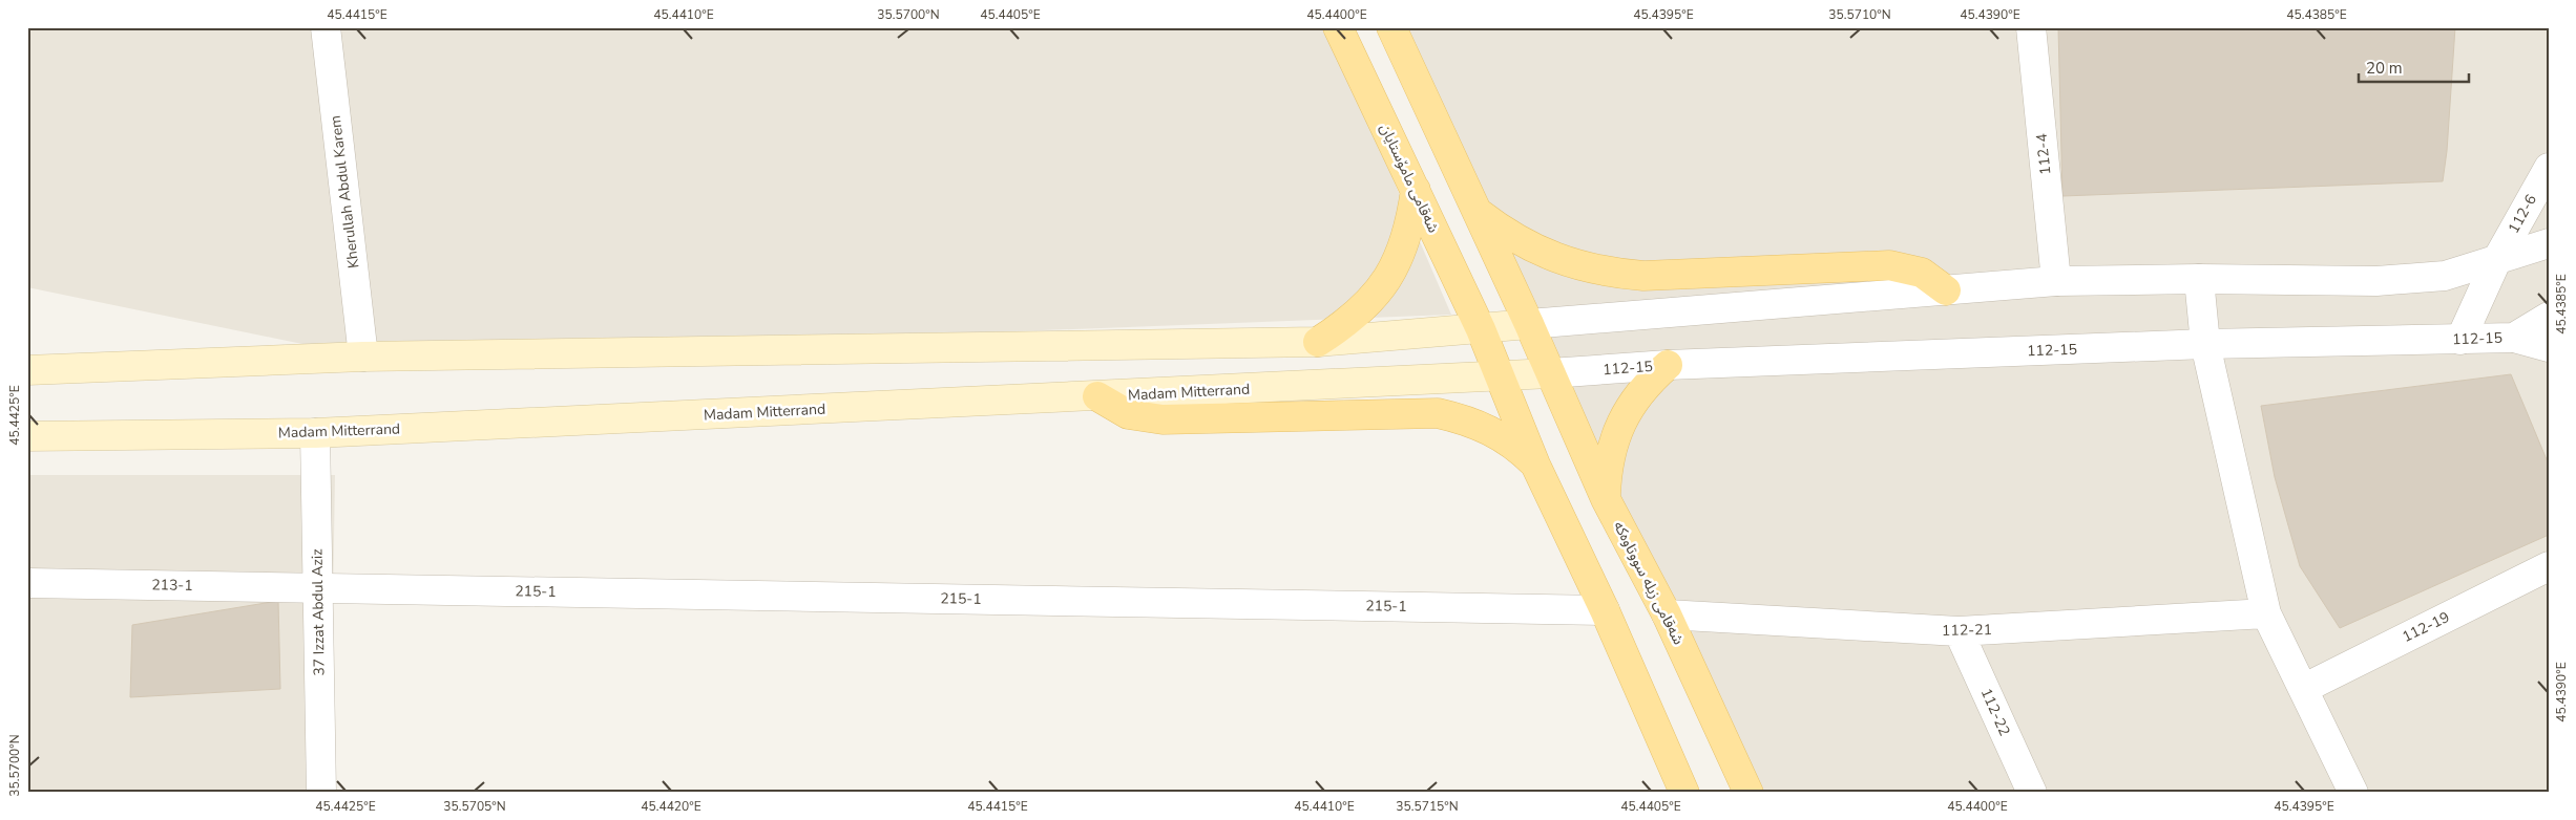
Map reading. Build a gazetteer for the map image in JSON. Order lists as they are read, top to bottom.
{
  "streets": {
    "main road": ["شەقامی مامۆستایان", "Madam Mitterrand", "شەقامی زیلە سووتاوەکە"],
    "street": [
      "112-4",
      "Kherullah Abdul Karem",
      "112-6",
      "112-15",
      "213-1",
      "215-1",
      "37 Izzat Abdul Aziz",
      "112-19",
      "112-21",
      "112-22"
    ]
  },
  "crossings": [
    ["شەقامی مامۆستایان", "Madam Mitterrand"],
    ["112-6", "112-15"],
    ["112-15", "Madam Mitterrand"],
    ["112-15", "شەقامی زیلە سووتاوەکە"],
    ["Madam Mitterrand", "شەقامی زیلە سووتاوەکە"],
    ["Madam Mitterrand", "37 Izzat Abdul Aziz"],
    ["شەقامی زیلە سووتاوەکە", "112-21"],
    ["213-1", "215-1"],
    ["213-1", "37 Izzat Abdul Aziz"],
    ["215-1", "37 Izzat Abdul Aziz"],
    ["112-21", "112-22"]
  ],
  "scale_bar": "20 m",
  "coordinates": [
    "45.4415°E",
    "45.4410°E",
    "35.5700°N",
    "45.4405°E",
    "45.4400°E",
    "45.4395°E",
    "35.5710°N",
    "45.4390°E",
    "45.4385°E",
    "45.4425°E",
    "35.5705°N",
    "45.4420°E",
    "35.5715°N"
  ]
}
